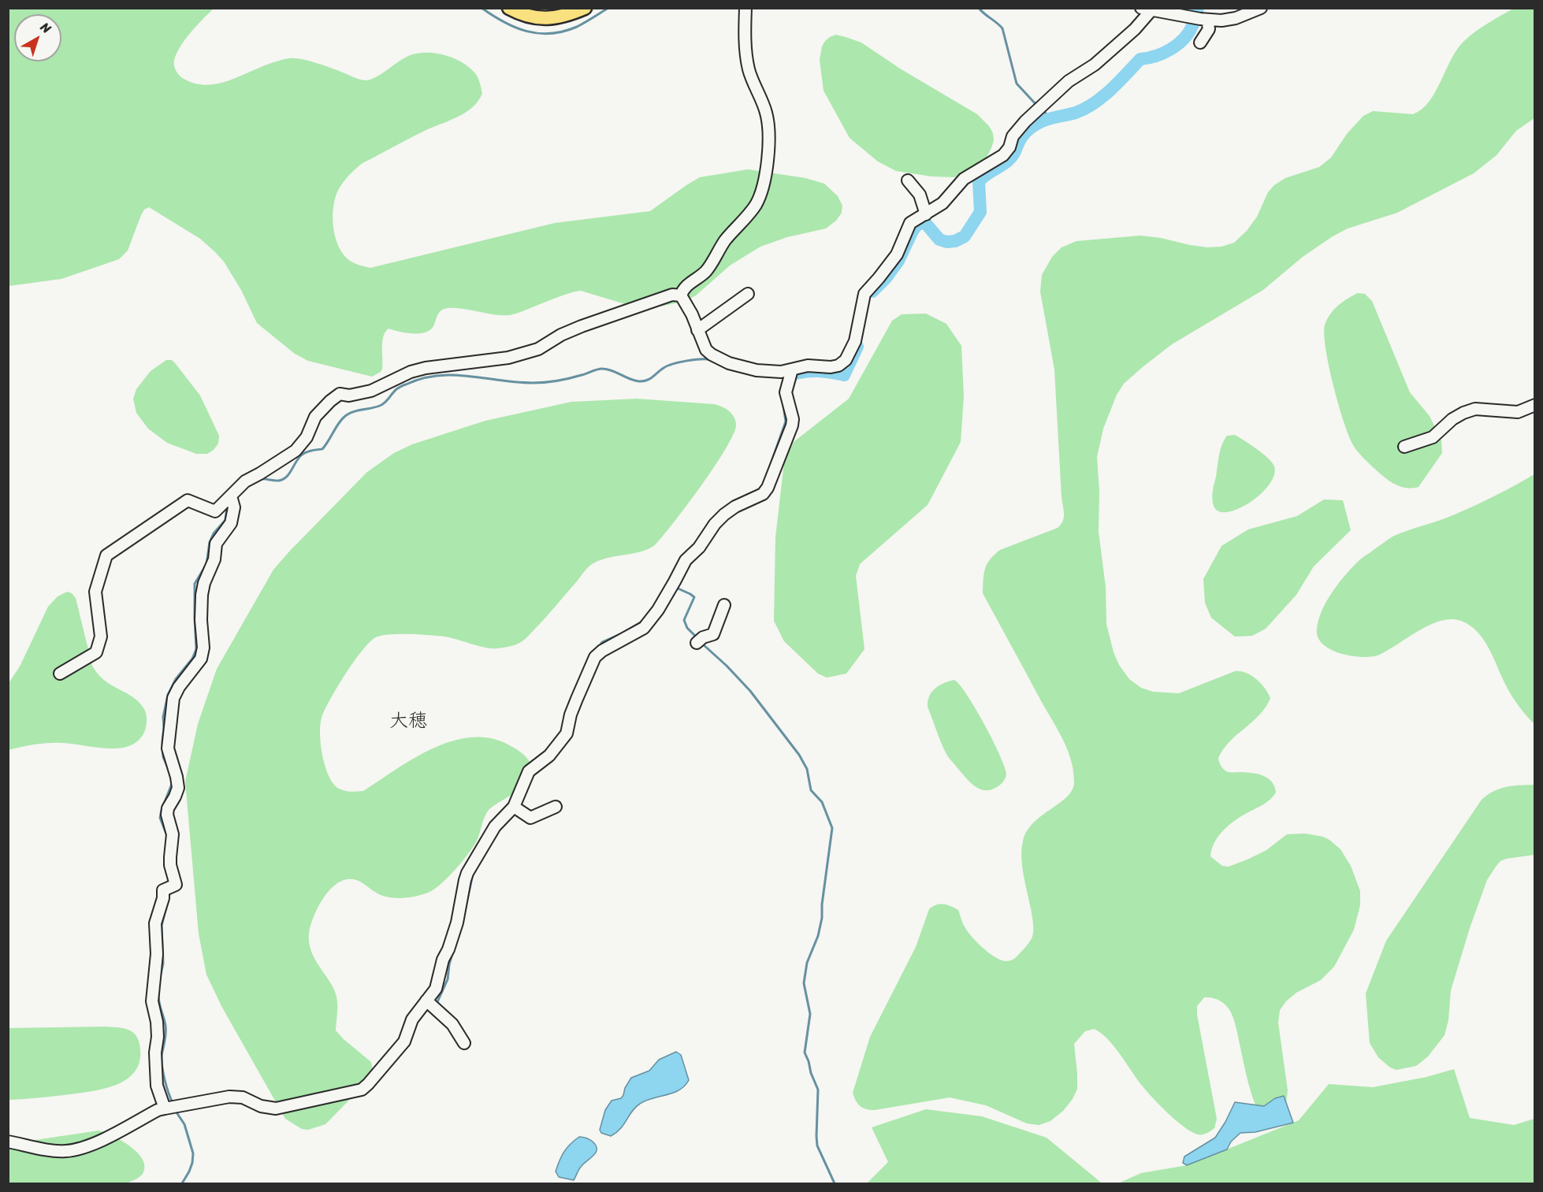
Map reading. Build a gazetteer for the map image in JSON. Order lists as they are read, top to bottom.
{
  "districts": ["大穂"],
  "north": "top right"
}
